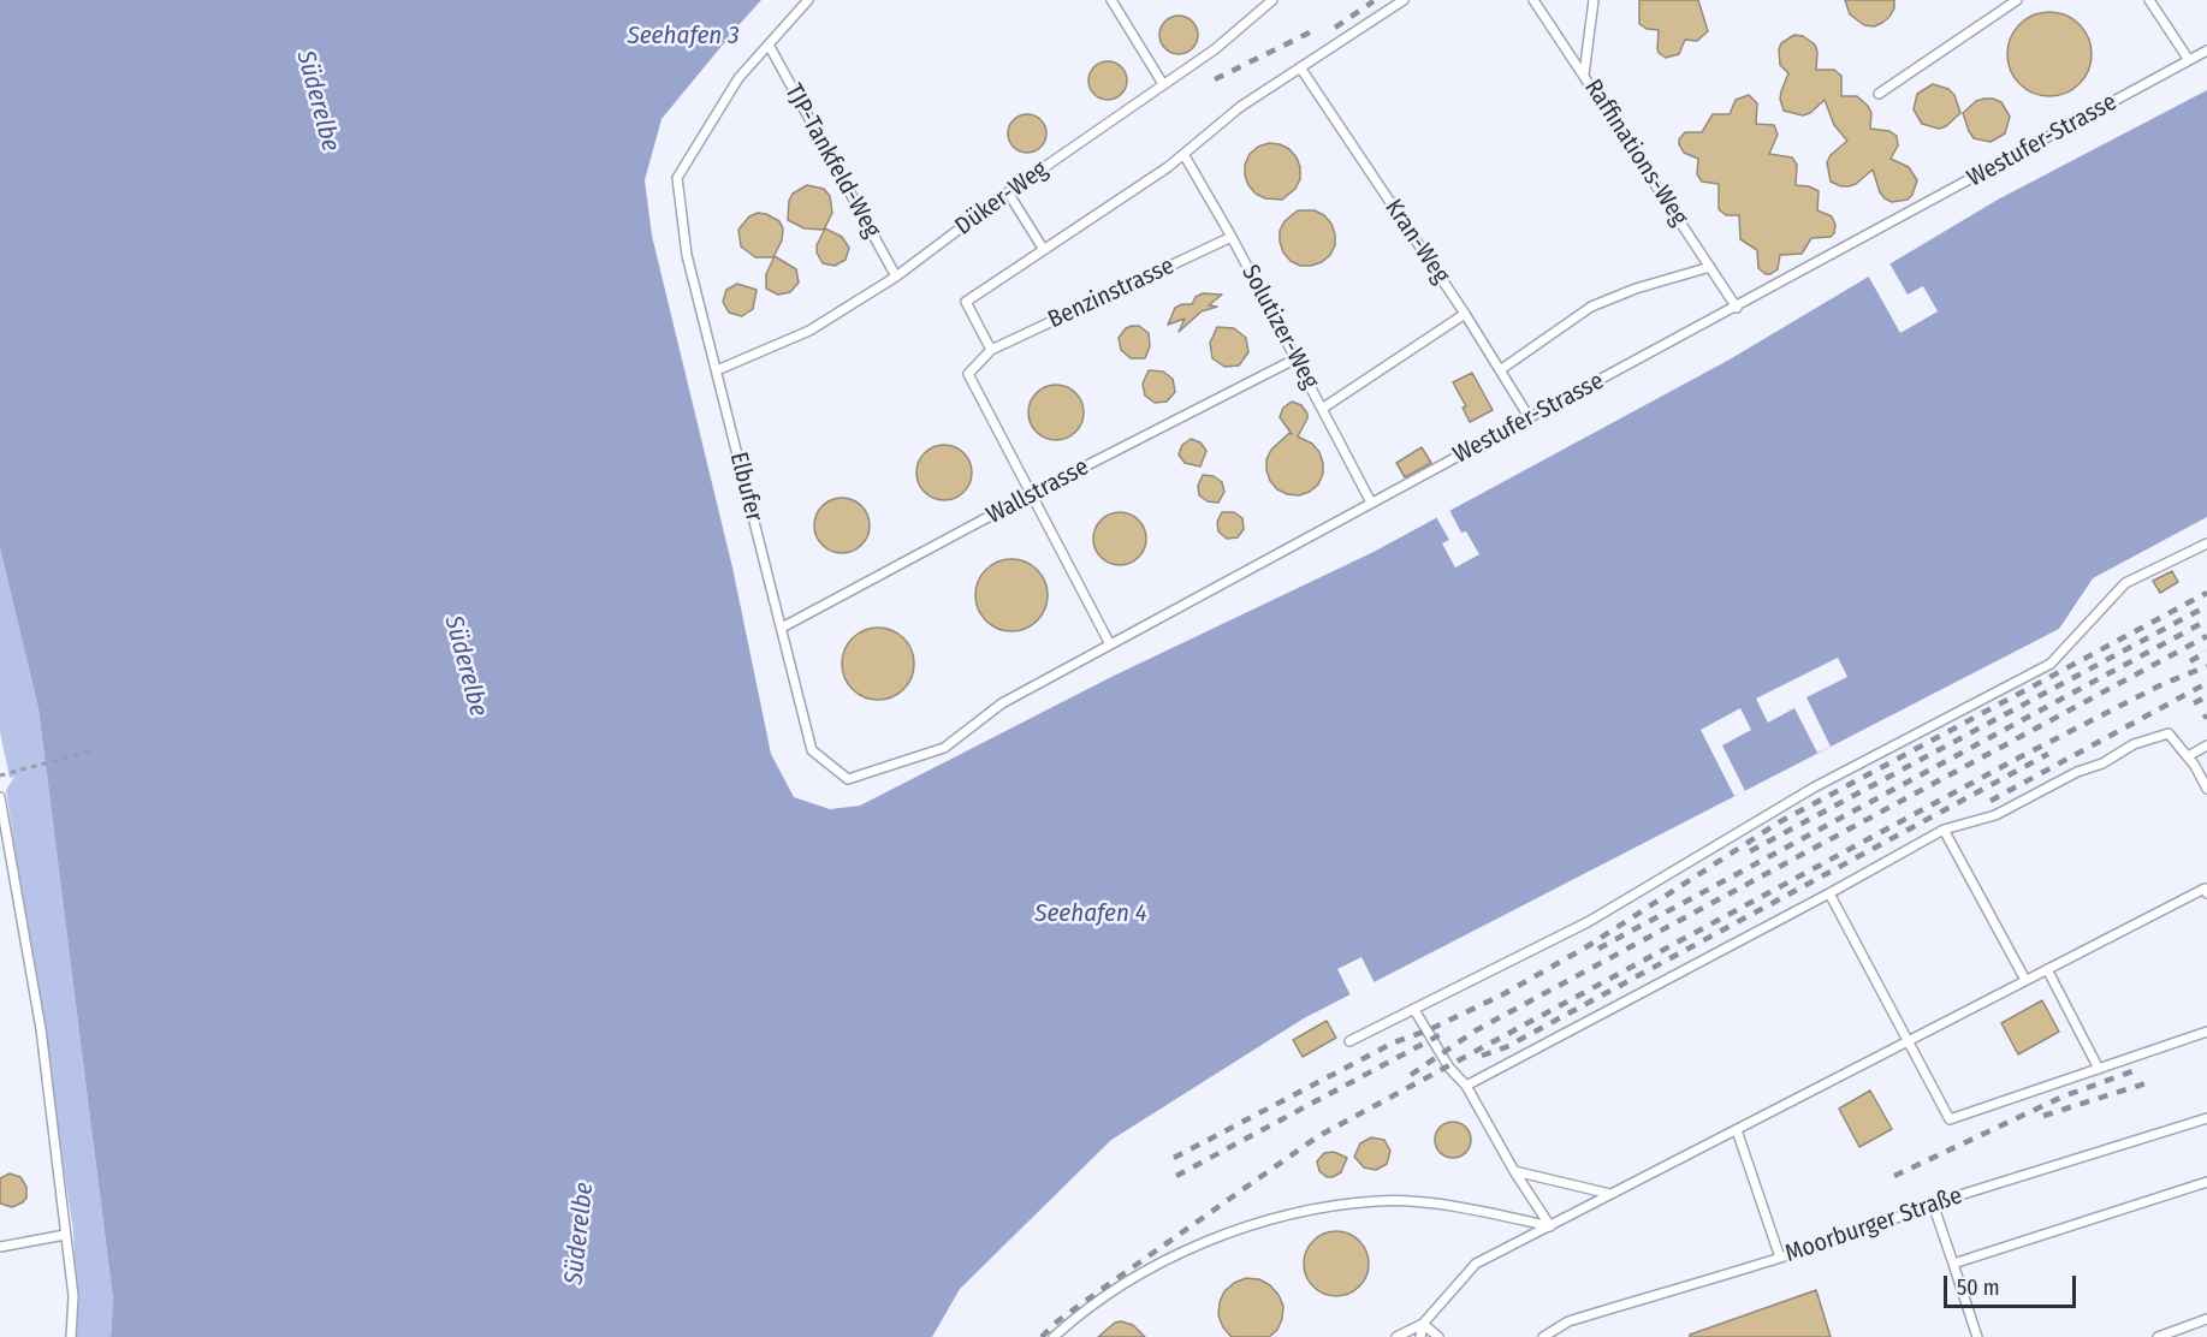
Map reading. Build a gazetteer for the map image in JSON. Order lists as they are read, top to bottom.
{
  "streets": {
    "lane": [
      "Westufer-Strasse",
      "Raffinations-Weg",
      "TJP-Tankfeld-Weg",
      "Düker-Weg",
      "Kran-Weg",
      "Benzinstrasse",
      "Solutizer-Weg",
      "Elbufer",
      "Wallstrasse",
      "Moorburger Straße"
    ]
  },
  "crossings": [
    ["Westufer-Strasse", "Raffinations-Weg"],
    ["Westufer-Strasse", "Kran-Weg"],
    ["Westufer-Strasse", "Solutizer-Weg"],
    ["Westufer-Strasse", "Elbufer"],
    ["TJP-Tankfeld-Weg", "Düker-Weg"],
    ["TJP-Tankfeld-Weg", "Elbufer"],
    ["Düker-Weg", "Elbufer"],
    ["Benzinstrasse", "Solutizer-Weg"],
    ["Solutizer-Weg", "Wallstrasse"],
    ["Elbufer", "Wallstrasse"]
  ],
  "water": ["Seehafen 3", "Süderelbe", "Seehafen 4"],
  "scale_bar": "50 m"
}
